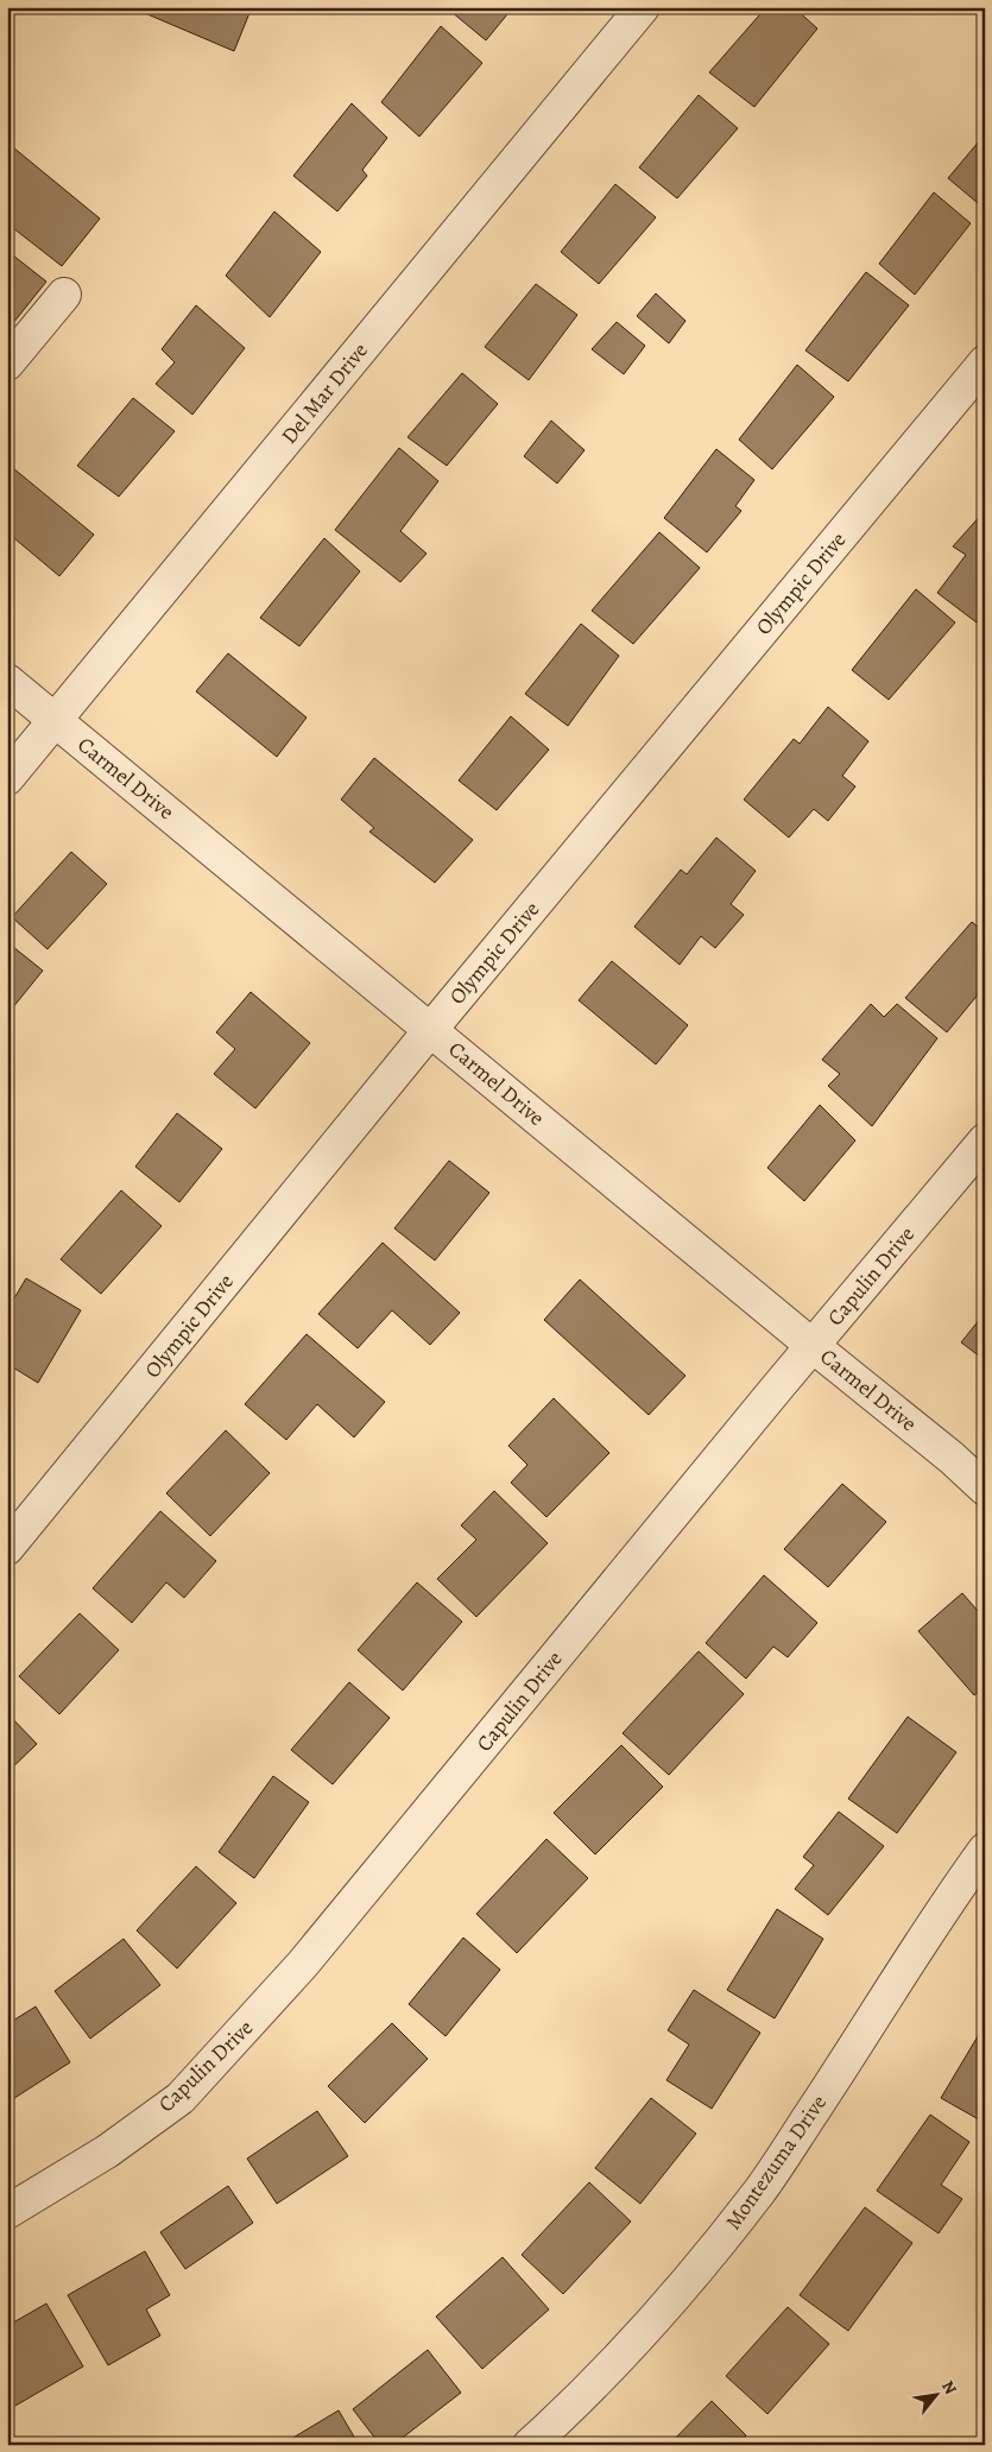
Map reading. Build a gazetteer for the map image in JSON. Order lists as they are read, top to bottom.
{
  "streets": {
    "street": [
      "Del Mar Drive",
      "Olympic Drive",
      "Carmel Drive",
      "Capulin Drive",
      "Montezuma Drive"
    ]
  },
  "crossings": [
    ["Del Mar Drive", "Carmel Drive"],
    ["Olympic Drive", "Carmel Drive"],
    ["Carmel Drive", "Capulin Drive"]
  ],
  "north": "top right"
}
